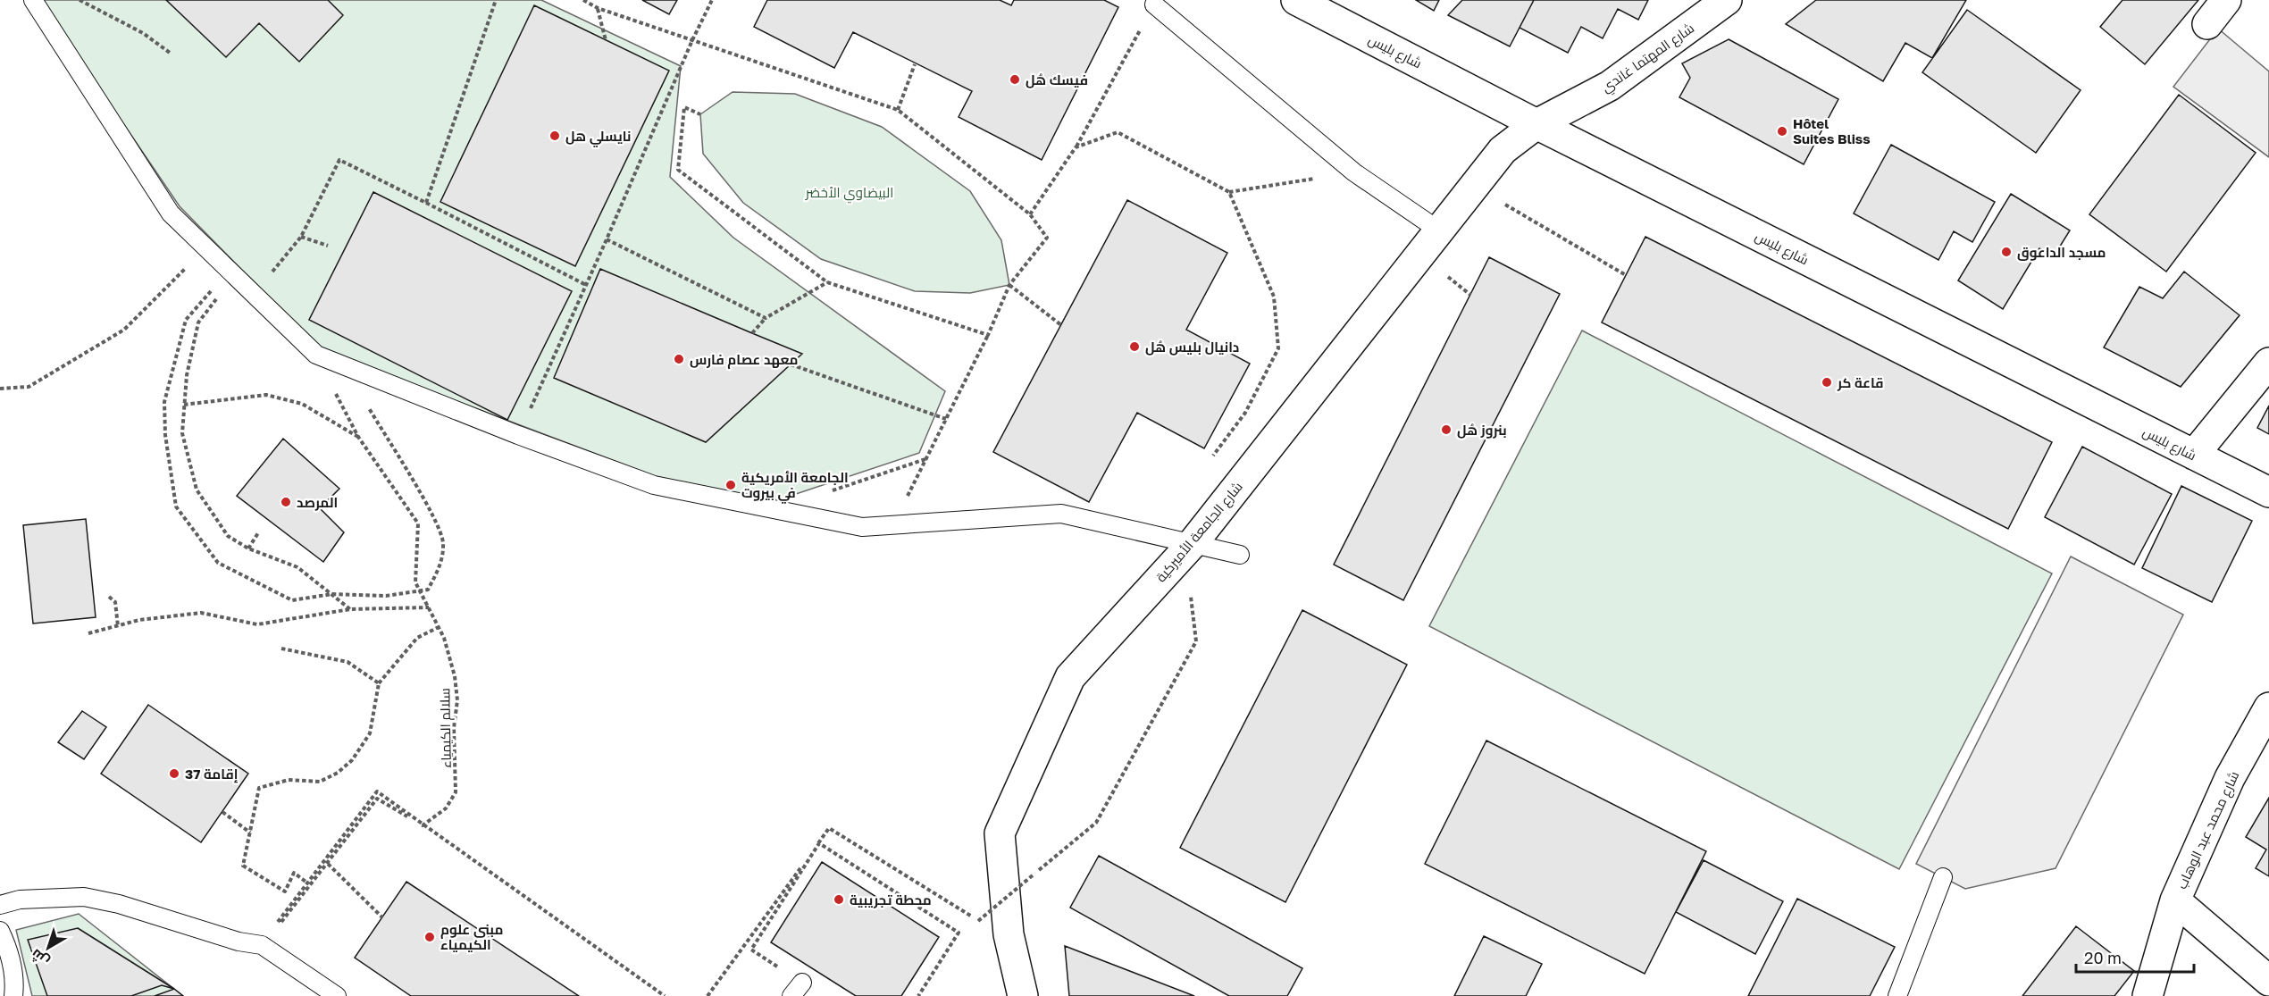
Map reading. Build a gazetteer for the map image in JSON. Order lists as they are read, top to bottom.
{
  "streets": {
    "street": [
      "شارع بليس",
      "شارع المهتما غاندي",
      "شارع الجامعة الأميركية",
      "شارع محمد عبد الوهاب"
    ],
    "path": ["سلالم الكيمياء"]
  },
  "crossings": [
    ["شارع بليس", "شارع المهتما غاندي"],
    ["شارع بليس", "شارع الجامعة الأميركية"],
    ["شارع المهتما غاندي", "شارع الجامعة الأميركية"]
  ],
  "parks": ["البيضاوي الأخضر"],
  "places": [
    "فيسك هُل",
    "Hôtel Suites Bliss",
    "نايسلي هل",
    "مسجد الداعوق",
    "دانيال بليس هُل",
    "معهد عصام فارس",
    "قاعة كر",
    "بنروز هُل",
    "الجامعة الأمريكية في بيروت",
    "المرصد",
    "إقامة 37",
    "محطة تجريبية",
    "مبنى علوم الكيمياء"
  ],
  "scale_bar": "20 m",
  "north": "bottom left"
}
